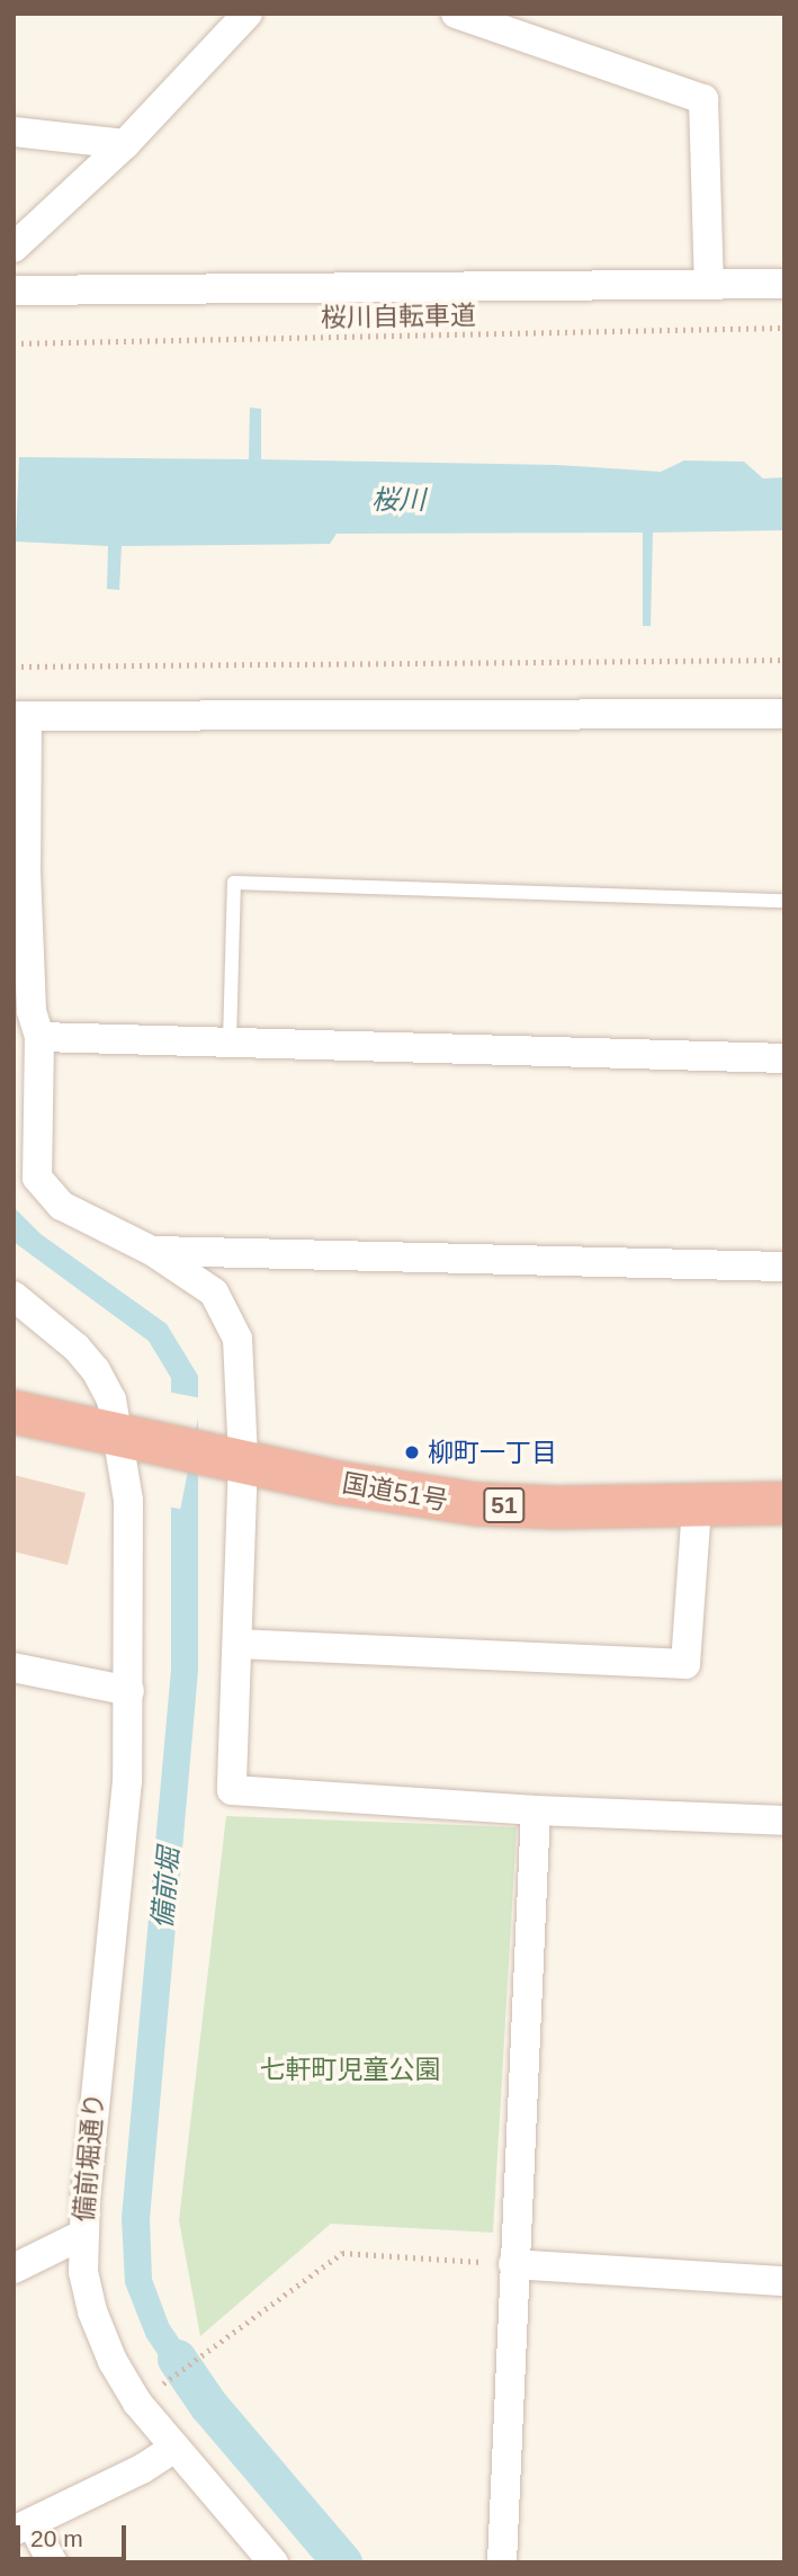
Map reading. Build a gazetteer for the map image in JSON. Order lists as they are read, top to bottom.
{
  "streets": {
    "highway": ["国道51号", "51"],
    "street": ["備前堀通り"],
    "path": ["桜川自転車道"]
  },
  "crossings": [
    ["国道51号", "備前堀通り"]
  ],
  "water": ["桜川", "備前堀"],
  "parks": ["七軒町児童公園"],
  "places": ["柳町一丁目"],
  "scale_bar": "20 m"
}
